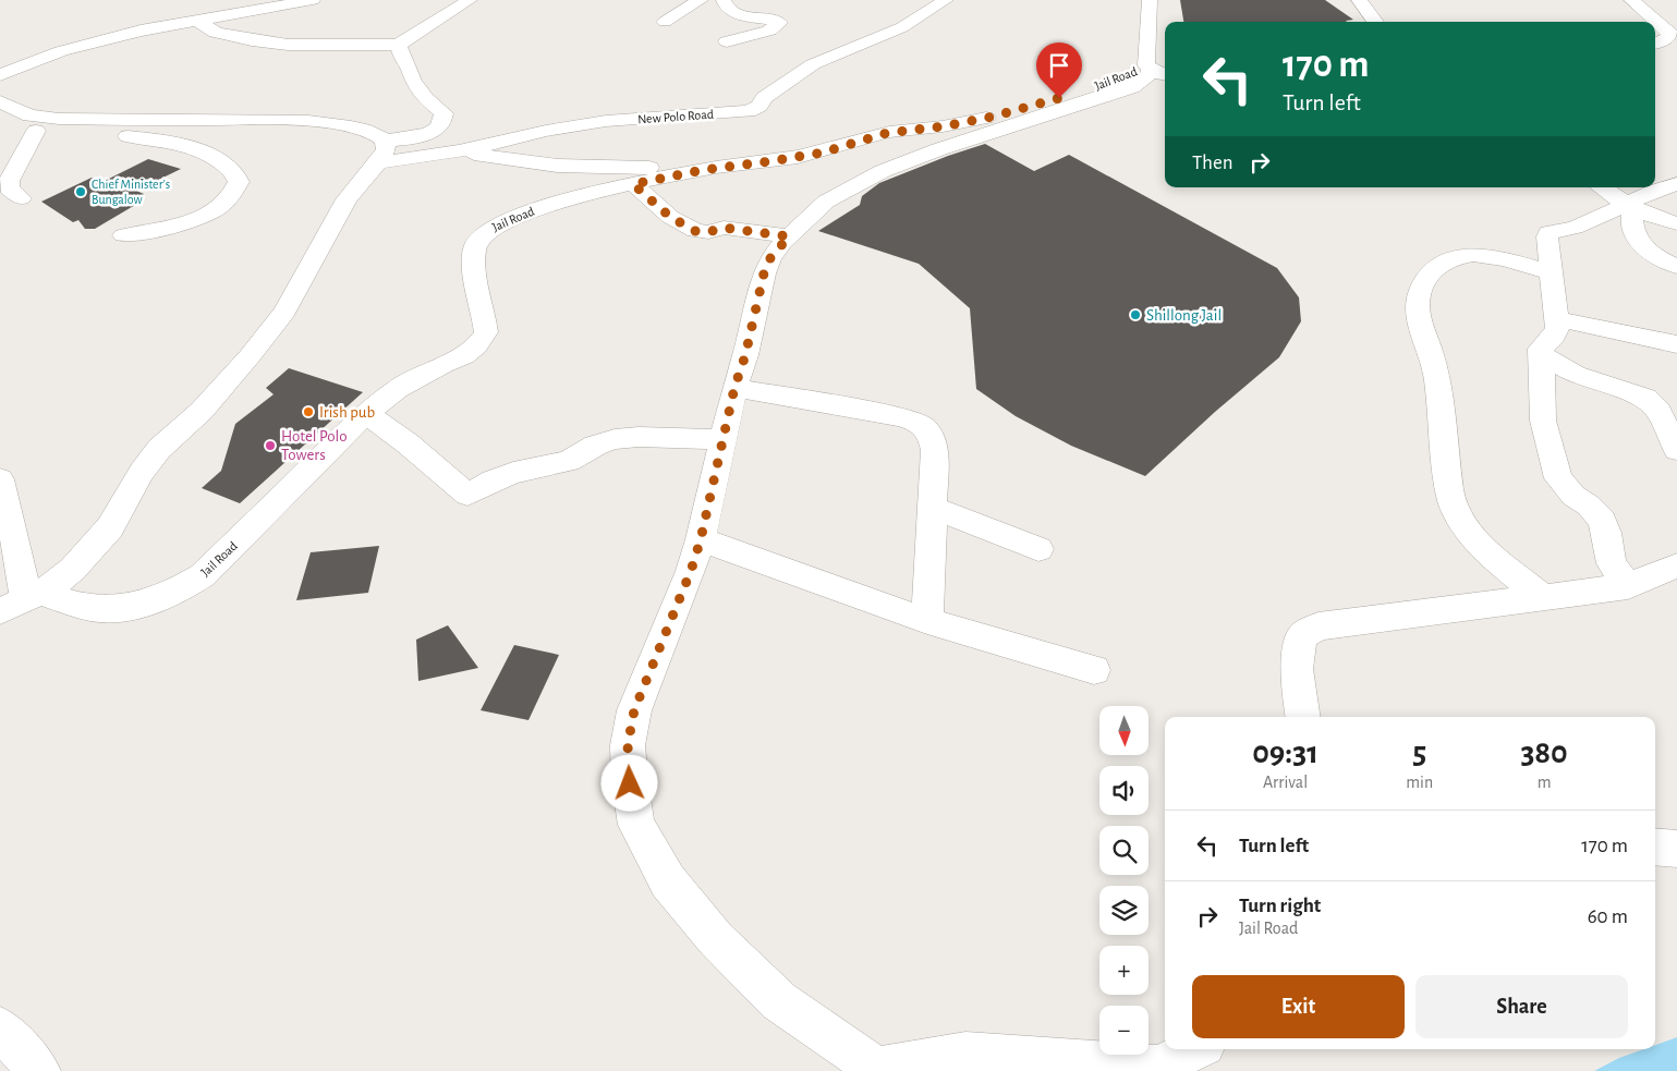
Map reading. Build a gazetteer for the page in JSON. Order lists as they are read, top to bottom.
{
  "streets": {
    "street": ["Jail Road", "New Polo Road"]
  },
  "places": [
    "Chief Minister's Bungalow",
    "Shillong Jail",
    "Irish pub",
    "Hotel Polo Towers"
  ],
  "north": "bottom",
  "page": {
    "turn": ["170 m", "Turn left"],
    "then": "Then",
    "map_buttons": ["+", "−"],
    "eta": [
      "09:31",
      "Arrival",
      "5",
      "min",
      "380",
      "m"
    ],
    "list": [
      {
        "name": "Turn left",
        "value": "170 m"
      },
      {
        "name": "Turn right",
        "note": "Jail Road",
        "value": "60 m"
      }
    ],
    "buttons": ["Exit", "Share"]
  }
}
